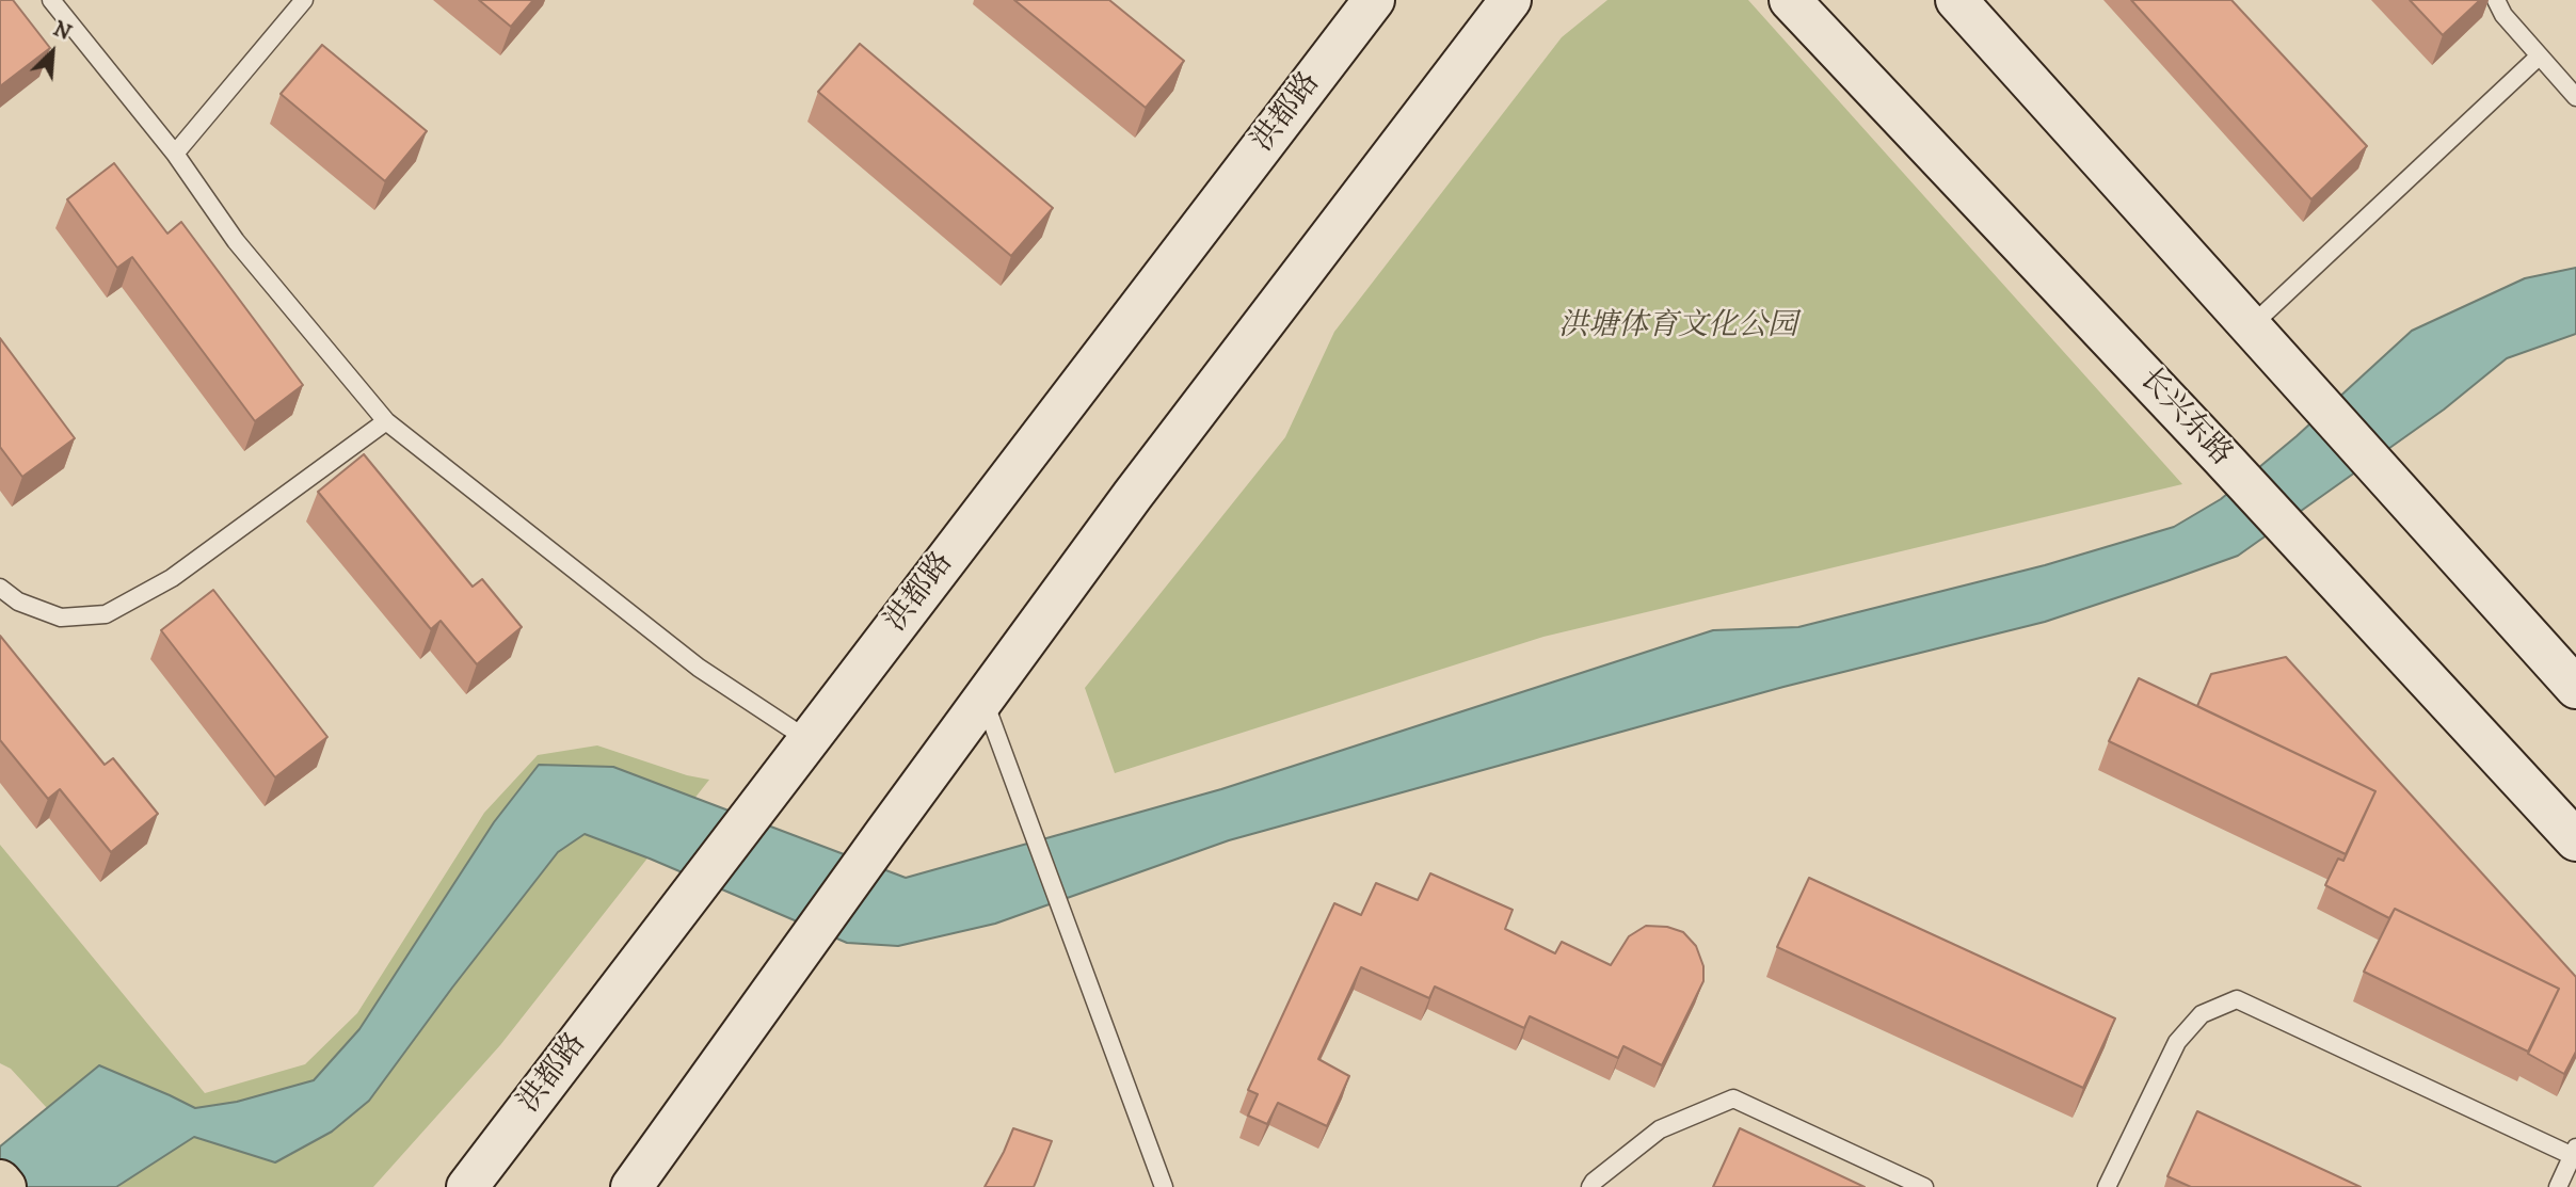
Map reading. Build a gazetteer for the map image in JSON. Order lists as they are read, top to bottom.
{
  "streets": {
    "main road": ["洪都路", "长兴东路"]
  },
  "parks": ["洪塘体育文化公园"],
  "north": "top right"
}
